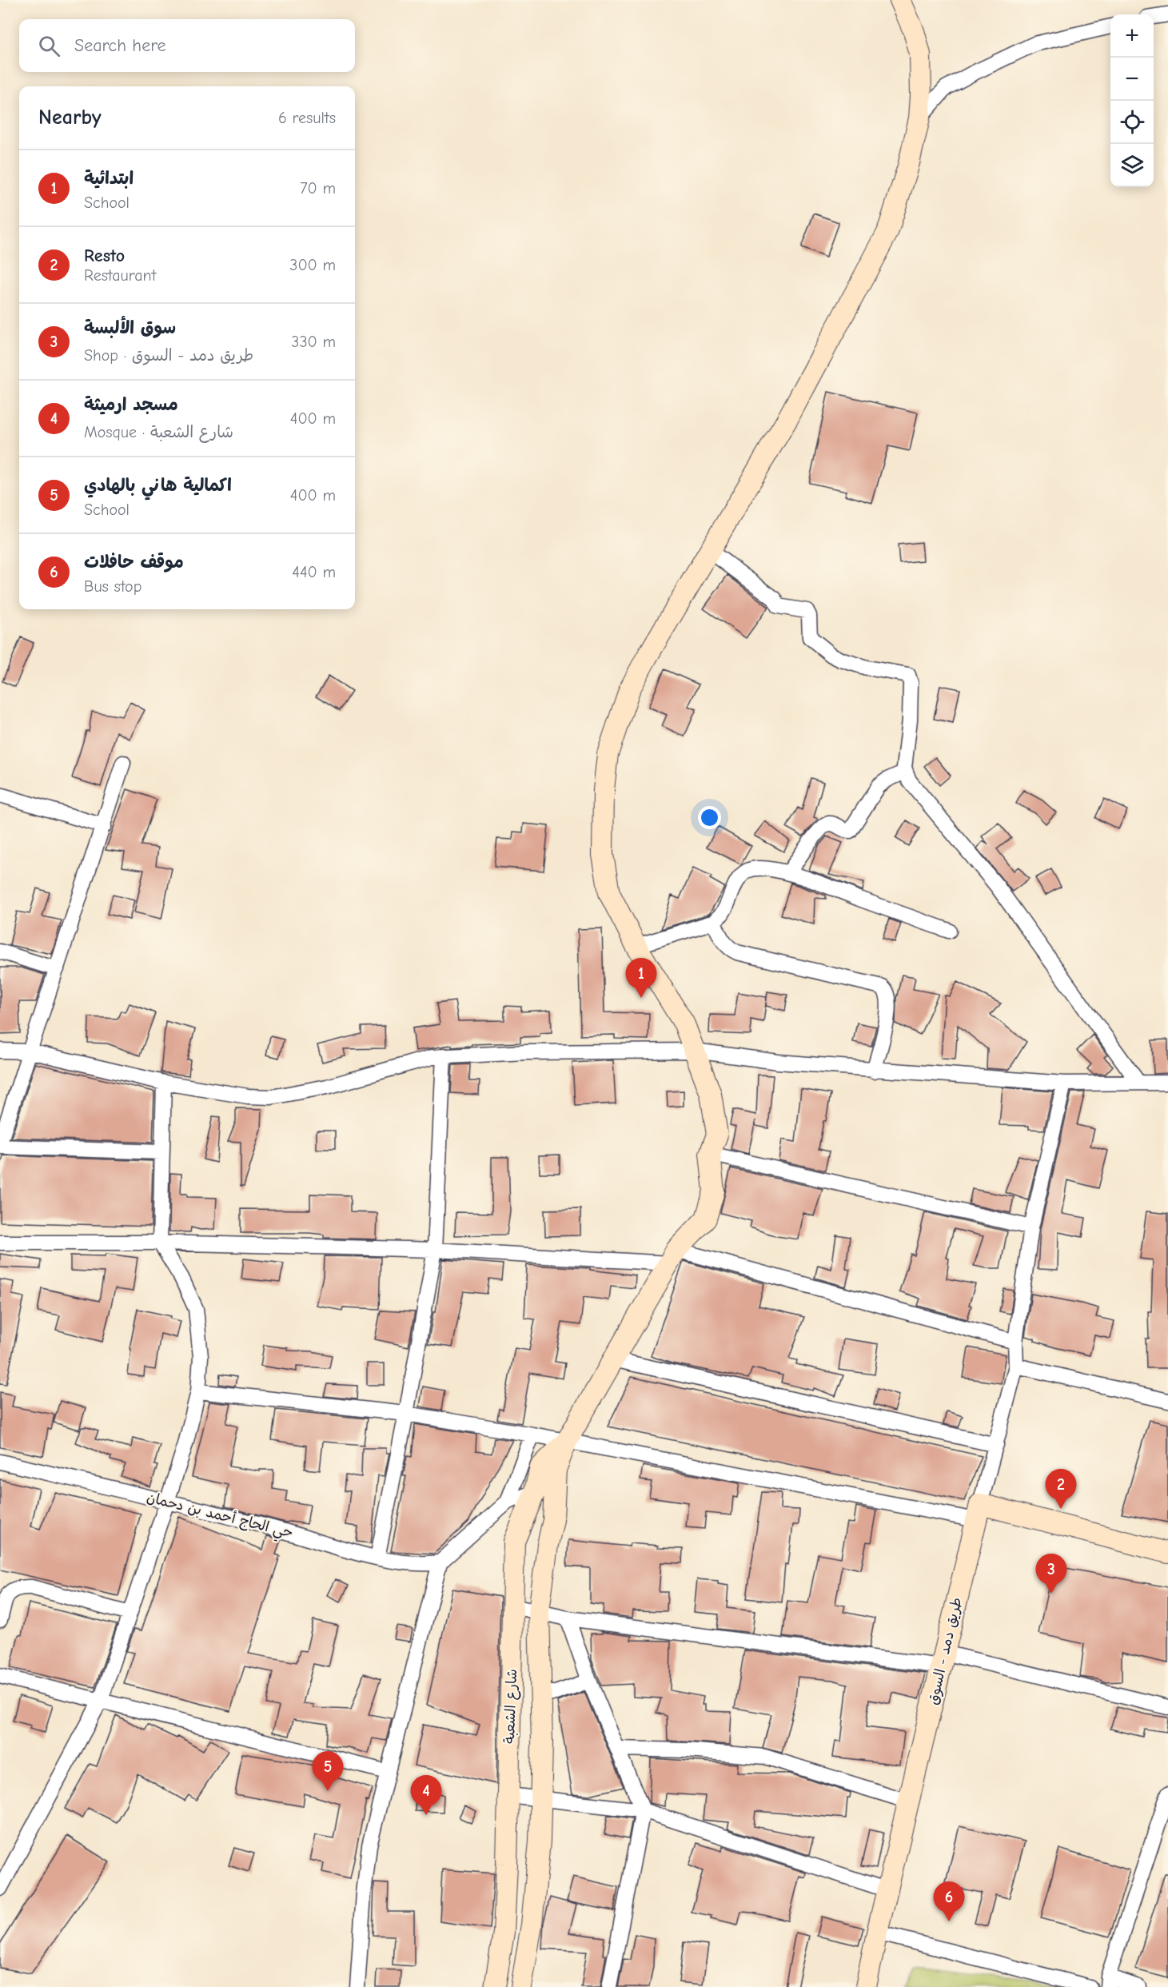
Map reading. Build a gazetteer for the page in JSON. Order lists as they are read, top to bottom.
{
  "streets": {
    "street": ["حي الحاج أحمد بن دحمان", "طريق دمد - السوق", "شارع الشعبة"]
  },
  "page": {
    "map_buttons": ["+", "−"],
    "search": "Search here",
    "heading": ["Nearby", "6 results"],
    "list": [
      {
        "mark": "1",
        "name": "ابتدائية",
        "note": "School",
        "value": "70 m"
      },
      {
        "mark": "2",
        "name": "Resto",
        "note": "Restaurant",
        "value": "300 m"
      },
      {
        "mark": "3",
        "name": "سوق الألبسة",
        "note": "Shop · طريق دمد - السوق",
        "value": "330 m"
      },
      {
        "mark": "4",
        "name": "مسجد ارميثة",
        "note": "Mosque · شارع الشعبة",
        "value": "400 m"
      },
      {
        "mark": "5",
        "name": "اكمالية هاني بالهادي",
        "note": "School",
        "value": "400 m"
      },
      {
        "mark": "6",
        "name": "موقف حافلات",
        "note": "Bus stop",
        "value": "440 m"
      }
    ],
    "pins": [
      "1",
      "2",
      "3",
      "5",
      "4",
      "6"
    ]
  }
}
